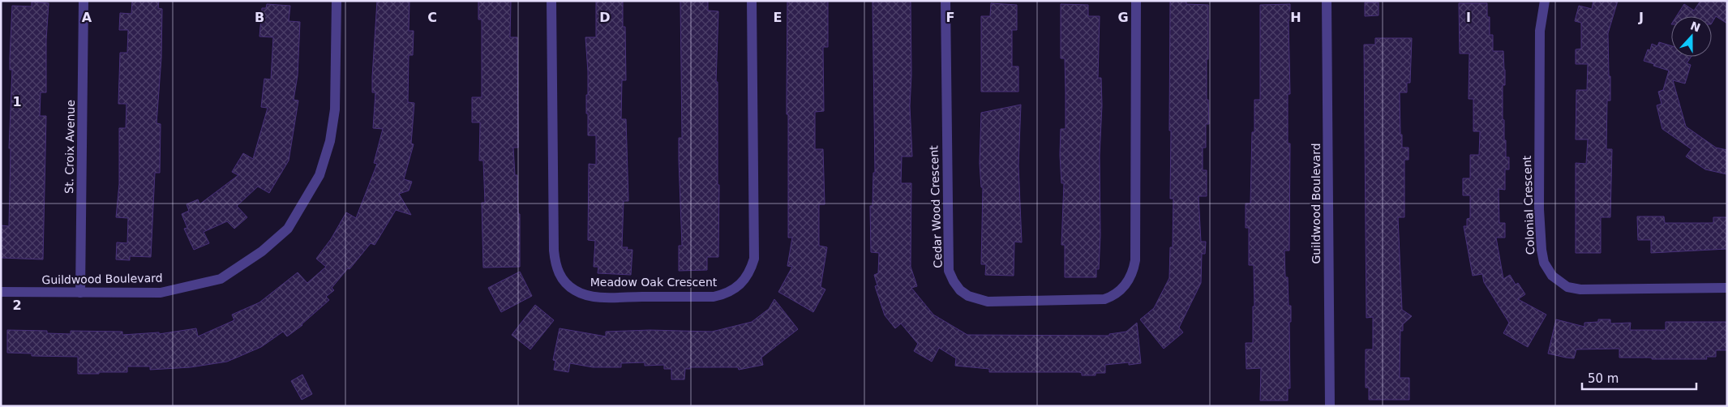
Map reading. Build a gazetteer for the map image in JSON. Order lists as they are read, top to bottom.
{
  "streets": {
    "street": [
      "St. Croix Avenue",
      "Guildwood Boulevard",
      "Colonial Crescent",
      "Cedar Wood Crescent",
      "Meadow Oak Crescent"
    ]
  },
  "crossings": [
    ["St. Croix Avenue", "Guildwood Boulevard"]
  ],
  "scale_bar": "50 m",
  "north": "top",
  "grid": {
    "columns": [
      "A",
      "B",
      "C",
      "D",
      "E",
      "F",
      "G",
      "H",
      "I",
      "J"
    ],
    "rows": ["1", "2"]
  }
}
